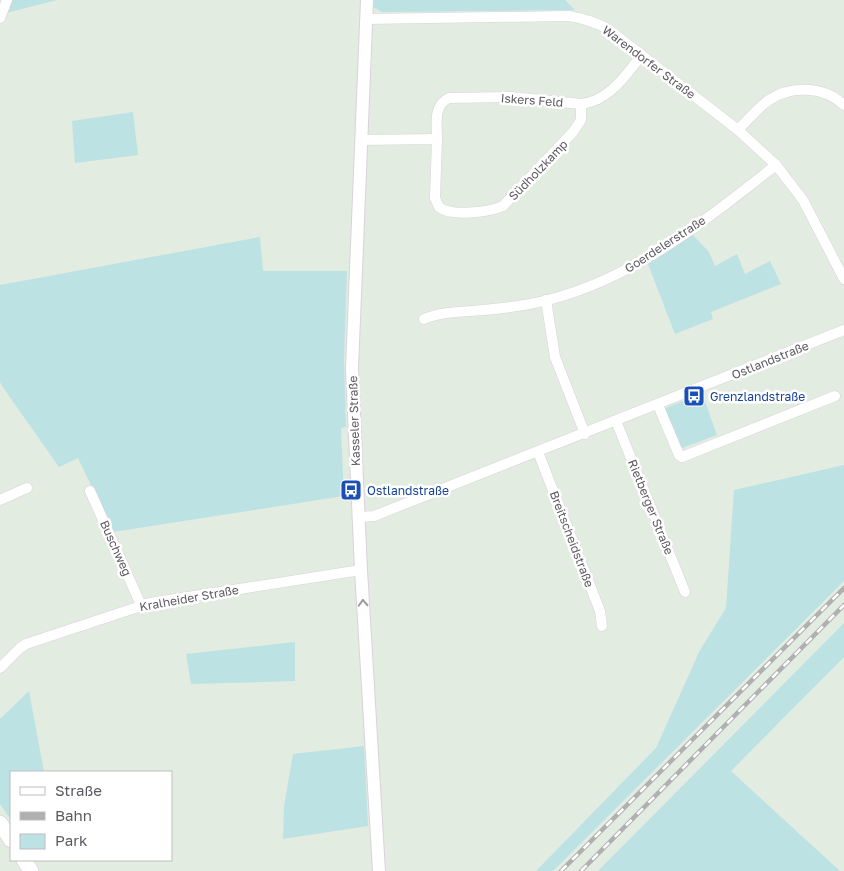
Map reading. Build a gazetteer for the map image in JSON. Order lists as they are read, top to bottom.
{
  "streets": {
    "street": [
      "Warendorfer Straße",
      "Iskers Feld",
      "Südholzkamp",
      "Goerdelerstraße",
      "Ostlandstraße",
      "Kasseler Straße",
      "Rietberger Straße",
      "Breitscheidstraße",
      "Buschweg",
      "Kralheider Straße"
    ]
  },
  "crossings": [
    ["Warendorfer Straße", "Iskers Feld"],
    ["Warendorfer Straße", "Goerdelerstraße"],
    ["Warendorfer Straße", "Kasseler Straße"],
    ["Iskers Feld", "Südholzkamp"],
    ["Ostlandstraße", "Kasseler Straße"],
    ["Ostlandstraße", "Rietberger Straße"],
    ["Ostlandstraße", "Breitscheidstraße"],
    ["Kasseler Straße", "Kralheider Straße"],
    ["Buschweg", "Kralheider Straße"]
  ],
  "places": {
    "bus stop": ["Grenzlandstraße", "Ostlandstraße"]
  },
  "legend": ["Straße", "Bahn", "Park"]
}
